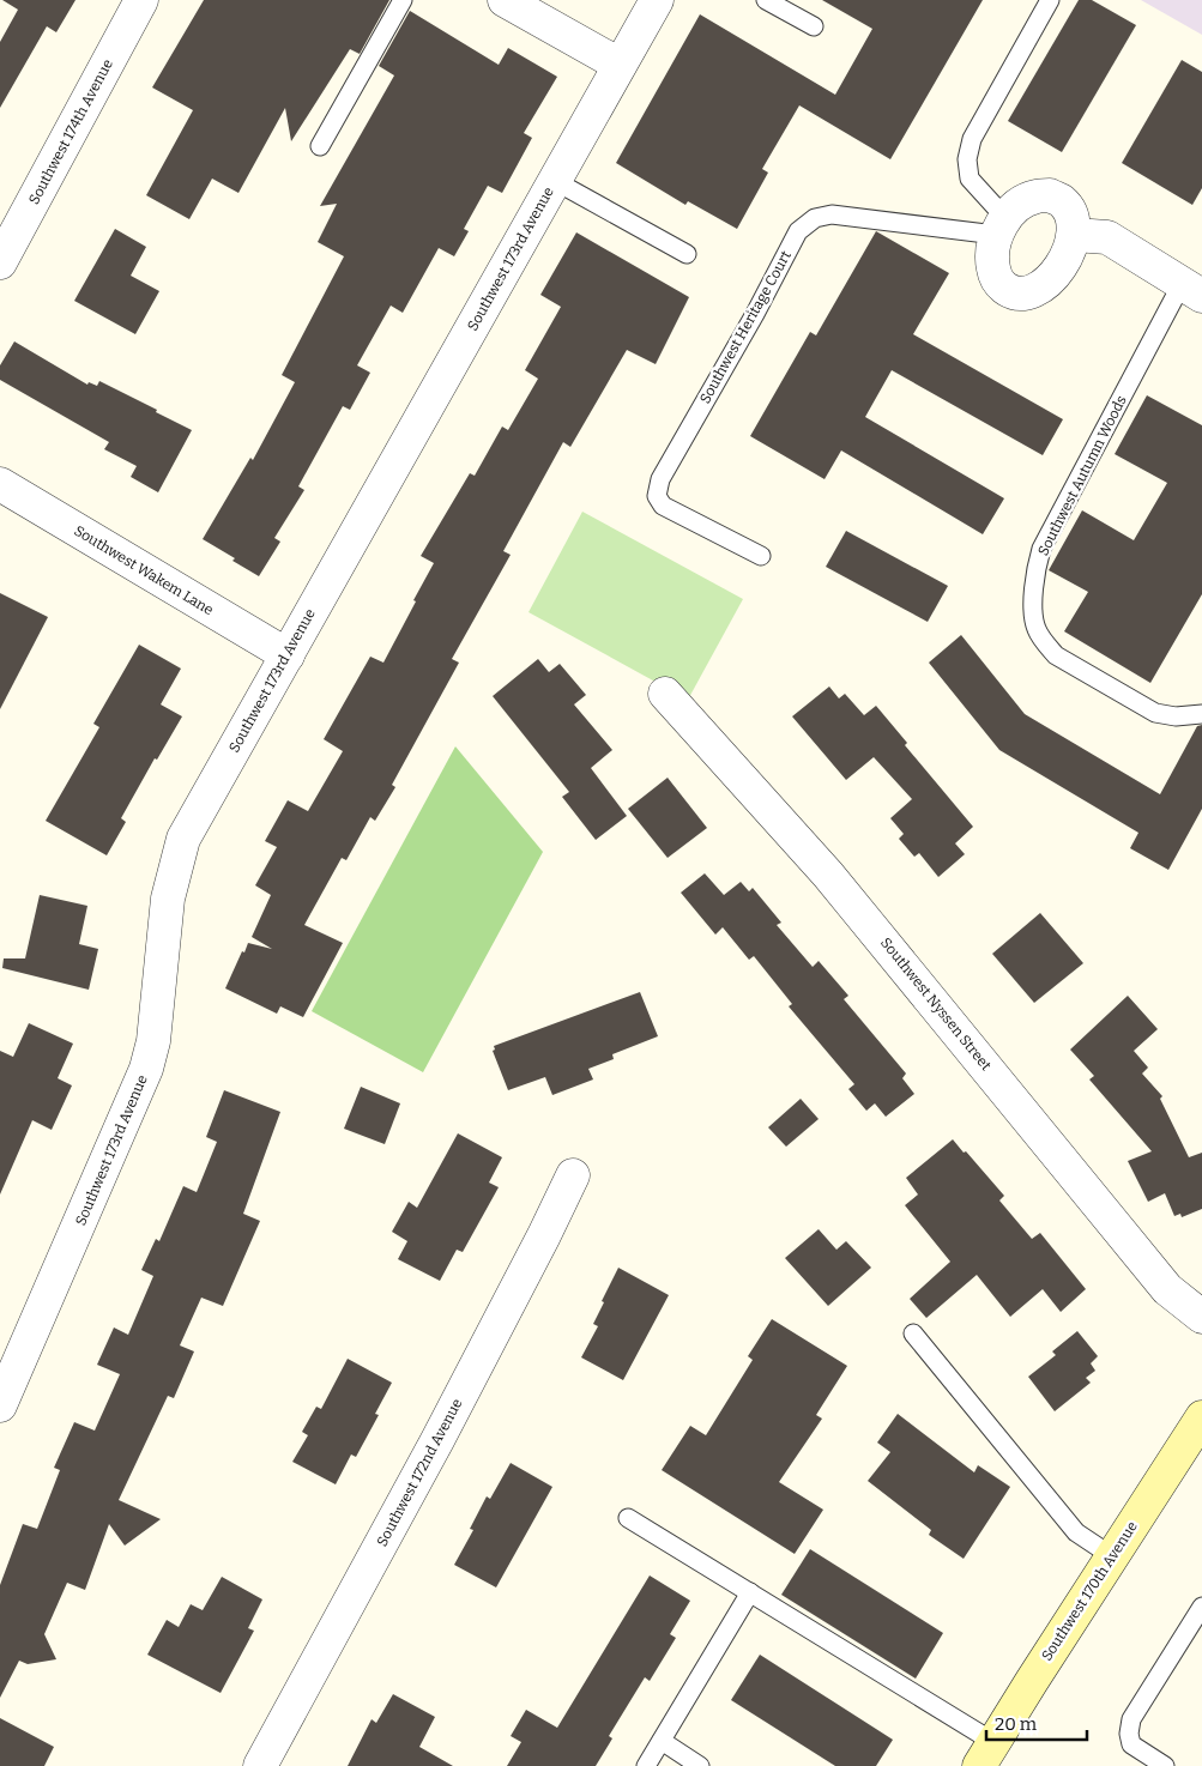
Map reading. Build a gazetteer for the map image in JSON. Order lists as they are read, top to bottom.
{
  "streets": {
    "main road": ["Southwest 170th Avenue"],
    "street": [
      "Southwest 174th Avenue",
      "Southwest 173rd Avenue",
      "Southwest Wakem Lane",
      "Southwest Nyssen Street",
      "Southwest 172nd Avenue"
    ],
    "lane": ["Southwest Heritage Court", "Southwest Autumn Woods"]
  },
  "crossings": [
    ["Southwest 173rd Avenue", "Southwest Wakem Lane"]
  ],
  "scale_bar": "20 m"
}
